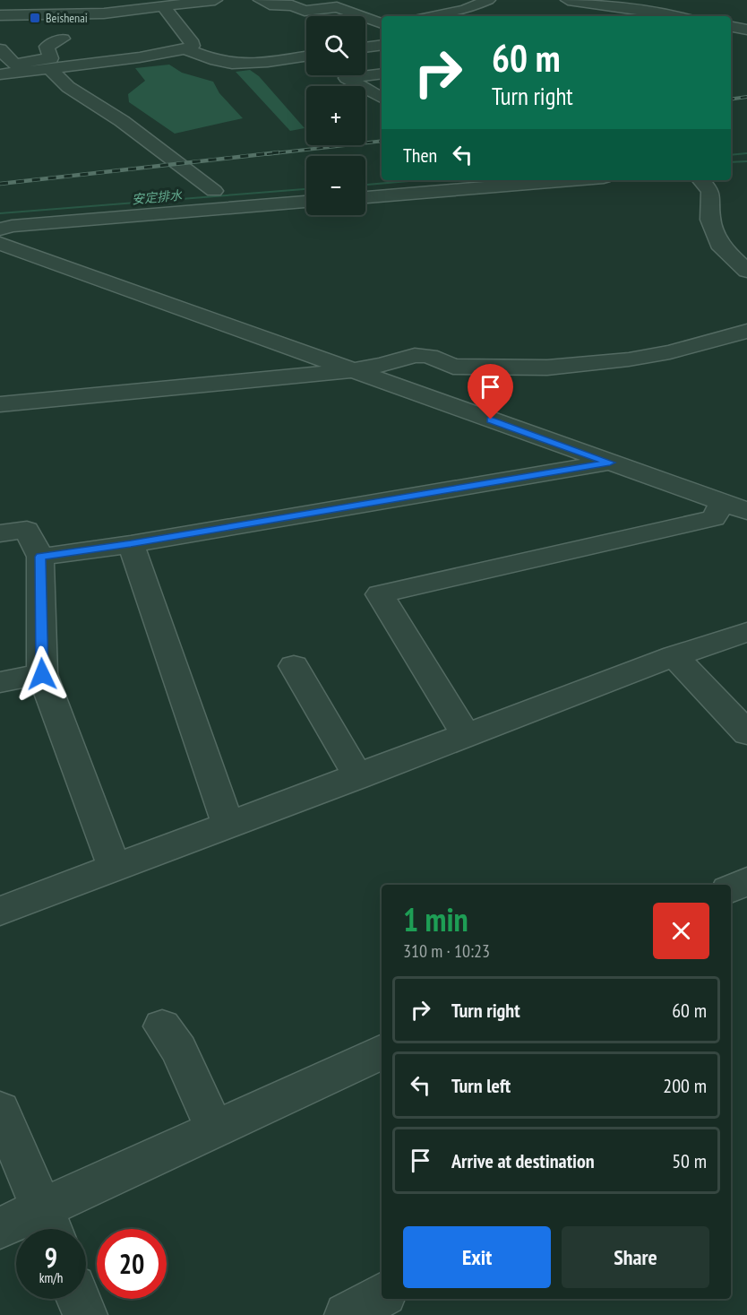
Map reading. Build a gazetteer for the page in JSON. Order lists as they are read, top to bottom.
{
  "water": ["安定排水"],
  "places": {
    "transit": ["Beishenai"]
  },
  "page": {
    "map_buttons": ["+", "−"],
    "turn": ["60 m", "Turn right"],
    "then": "Then",
    "heading": ["1 min", "310 m · 10:23"],
    "list": [
      {
        "name": "Turn right",
        "value": "60 m"
      },
      {
        "name": "Turn left",
        "value": "200 m"
      },
      {
        "name": "Arrive at destination",
        "value": "50 m"
      }
    ],
    "buttons": ["Exit", "Share"],
    "speed": "9 km/h",
    "limit": "20"
  }
}
